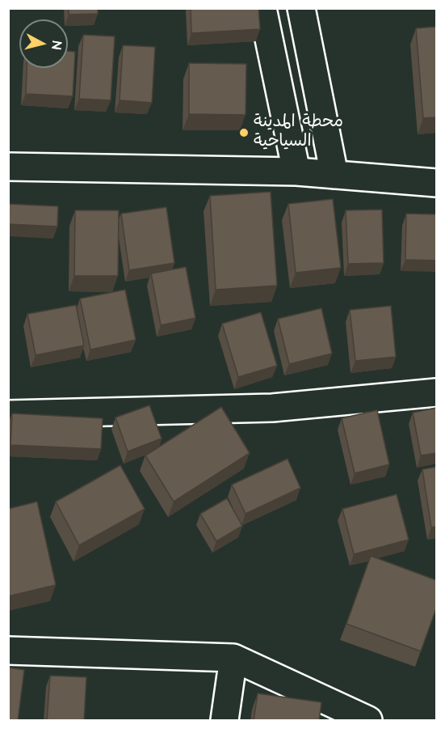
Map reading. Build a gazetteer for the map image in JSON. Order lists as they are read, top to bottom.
{
  "places": ["محطة المدينة السياحية"],
  "north": "right"
}
